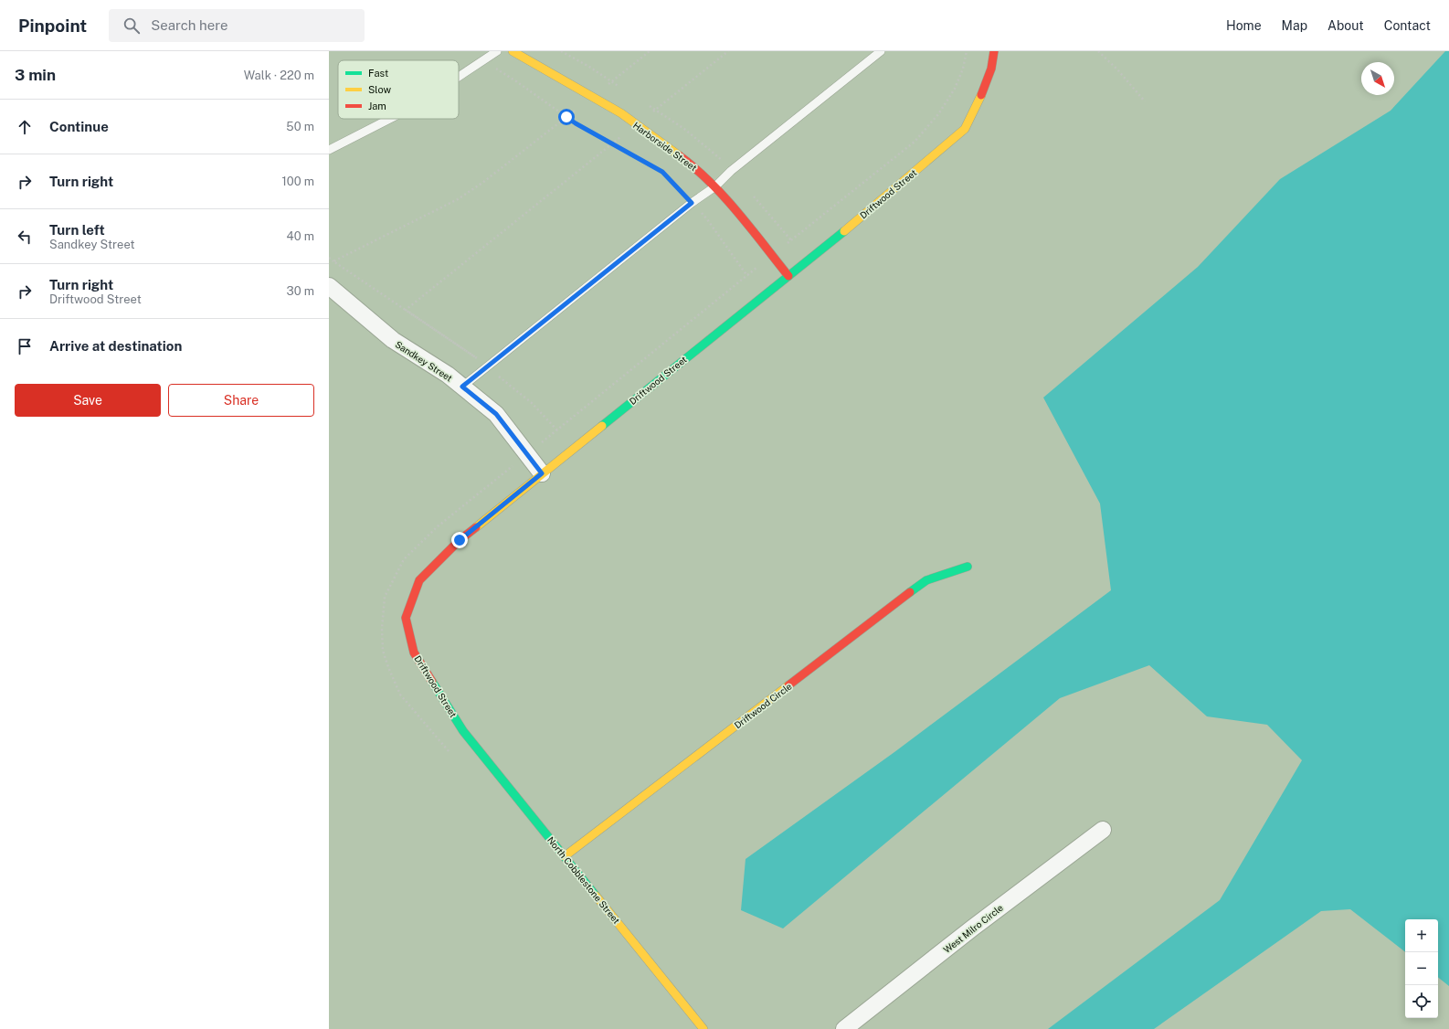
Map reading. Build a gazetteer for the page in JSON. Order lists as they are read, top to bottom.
{
  "streets": {
    "street": [
      "Harborside Street",
      "Driftwood Street",
      "Sandkey Street",
      "Driftwood Circle",
      "North Cobblestone Street",
      "West Milro Circle"
    ]
  },
  "crossings": [
    ["Harborside Street", "Driftwood Street"],
    ["Driftwood Street", "Sandkey Street"],
    ["Driftwood Street", "North Cobblestone Street"],
    ["Driftwood Circle", "North Cobblestone Street"]
  ],
  "legend": ["Fast", "Slow", "Jam"],
  "north": "bottom right",
  "page": {
    "header": "Pinpoint",
    "search": "Search here",
    "nav": [
      "Home",
      "Map",
      "About",
      "Contact"
    ],
    "heading": ["3 min", "Walk · 220 m"],
    "list": [
      ["Continue", "50 m"],
      ["Turn right", "100 m"],
      ["Turn left", "Sandkey Street", "40 m"],
      ["Turn right", "Driftwood Street", "30 m"],
      "Arrive at destination"
    ],
    "buttons": ["Save", "Share"],
    "map_buttons": ["+", "−"]
  }
}
